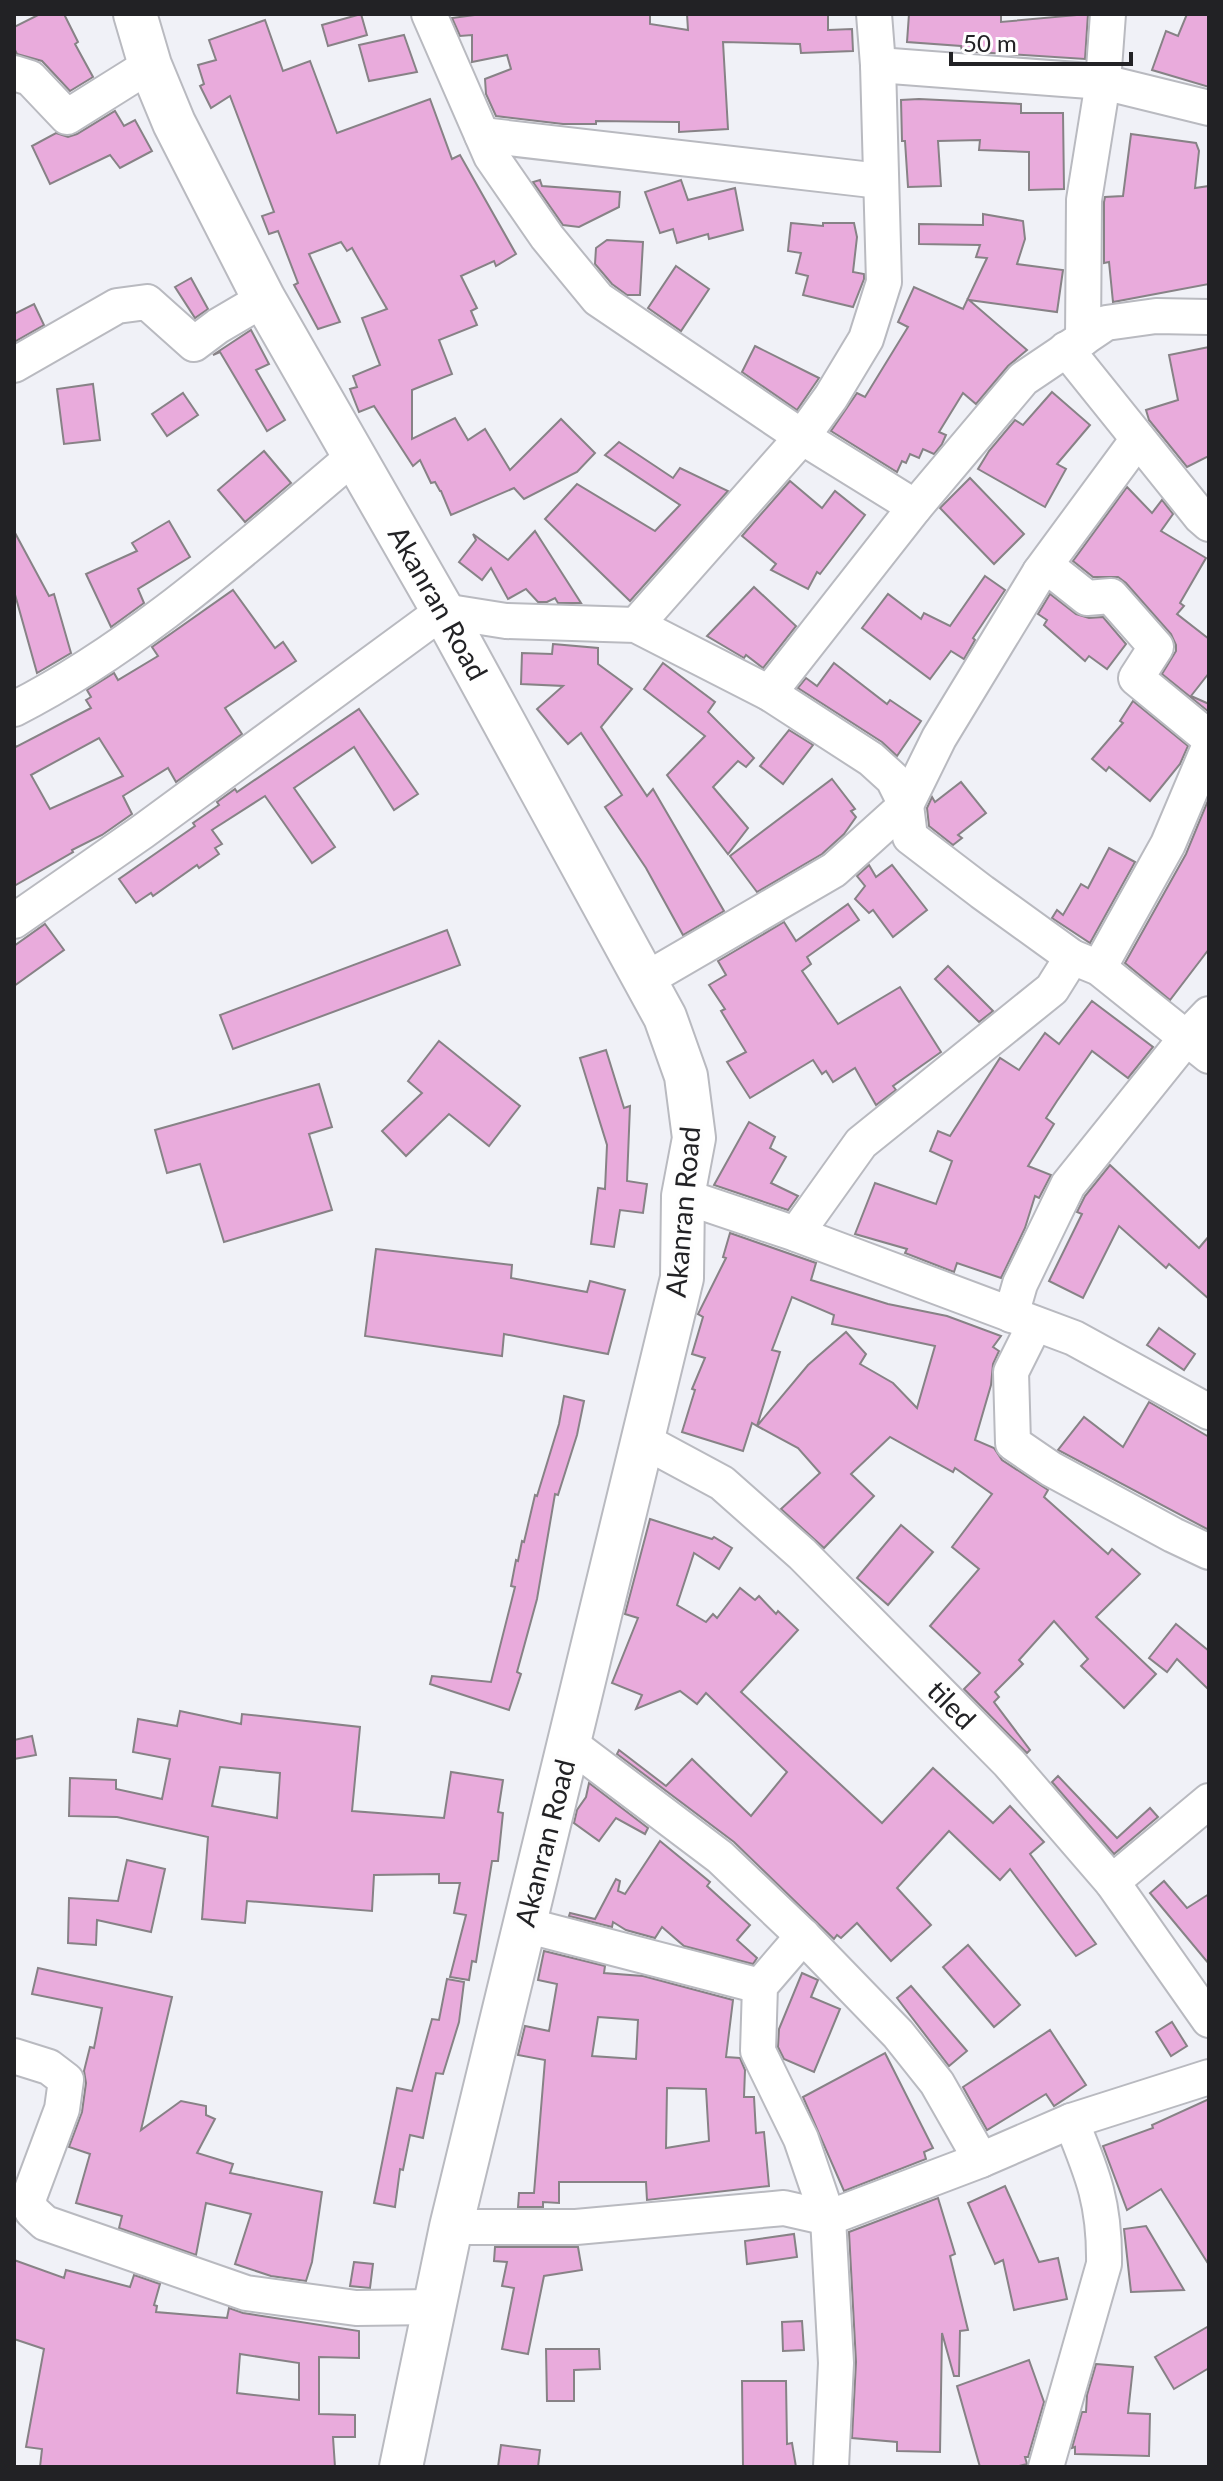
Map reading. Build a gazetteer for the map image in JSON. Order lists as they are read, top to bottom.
{
  "streets": {
    "main road": ["Akanran Road"],
    "street": ["tiled"]
  },
  "crossings": [
    ["Akanran Road", "tiled"]
  ],
  "scale_bar": "50 m"
}
